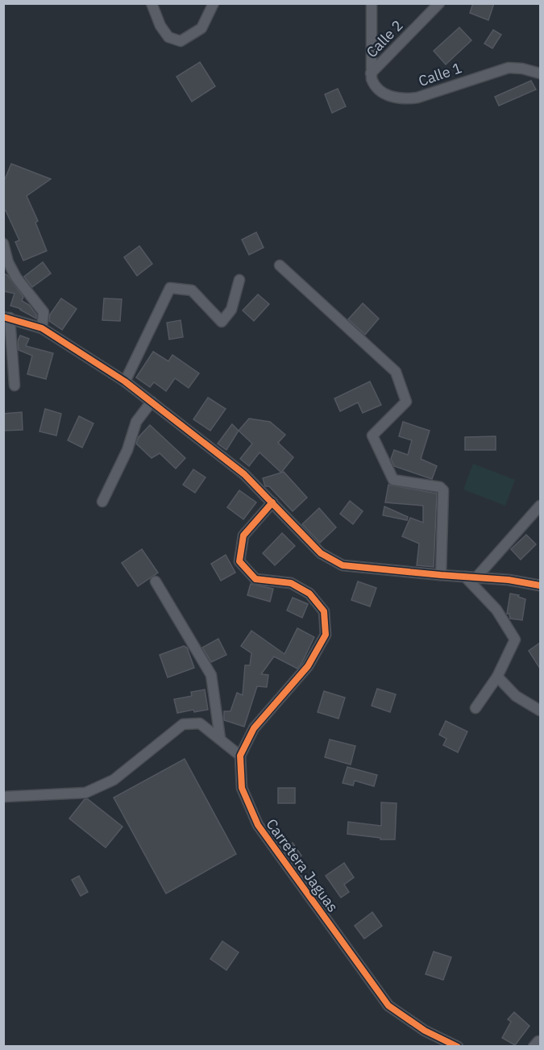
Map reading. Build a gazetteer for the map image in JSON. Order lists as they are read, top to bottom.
{
  "streets": {
    "street": ["Calle 2", "Calle 1", "Carretera Jaguas"]
  },
  "crossings": [
    ["Calle 2", "Calle 1"]
  ]
}
